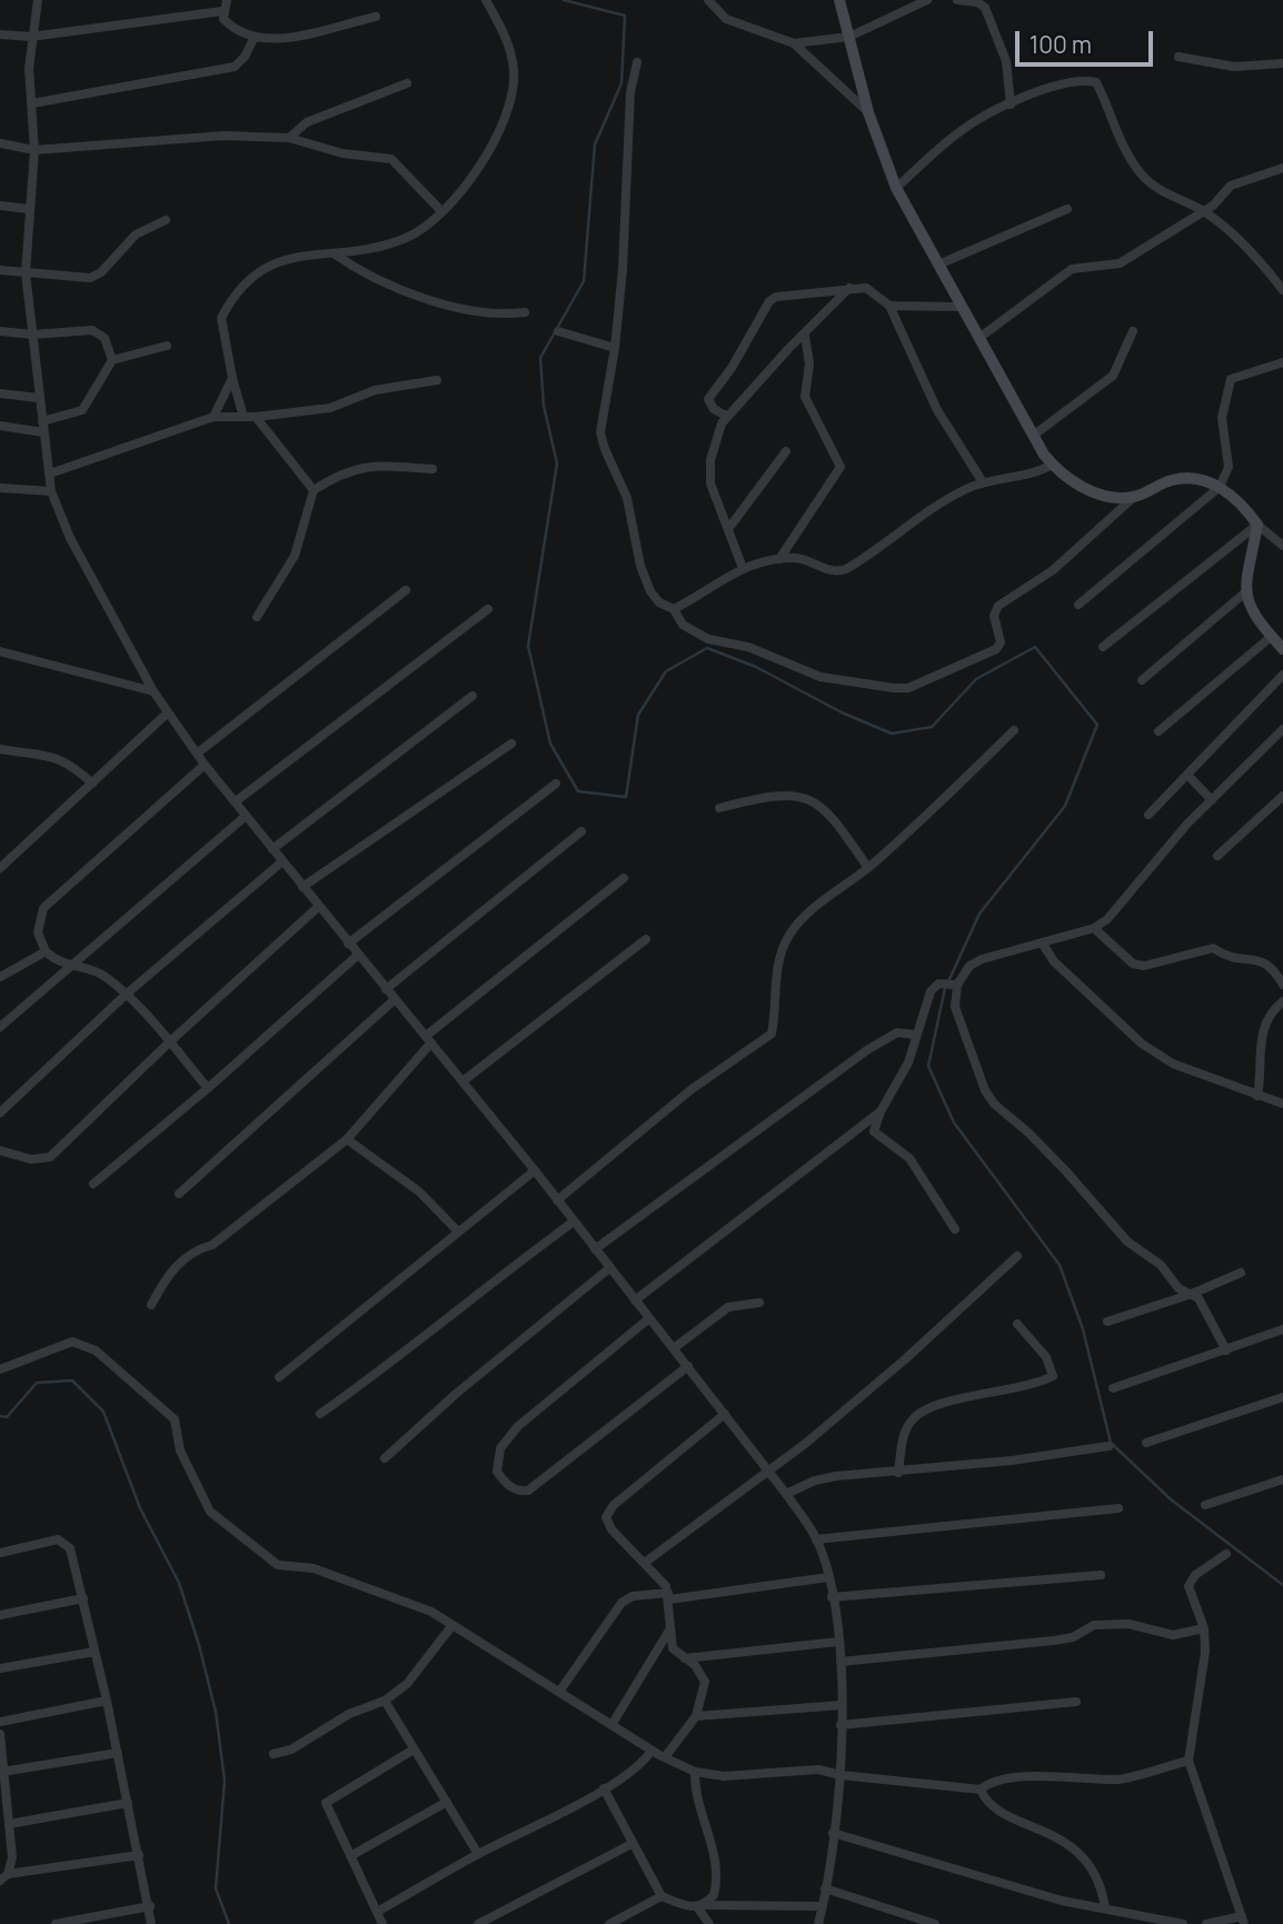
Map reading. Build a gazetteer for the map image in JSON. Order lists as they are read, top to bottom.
{
  "scale_bar": "100 m"
}
